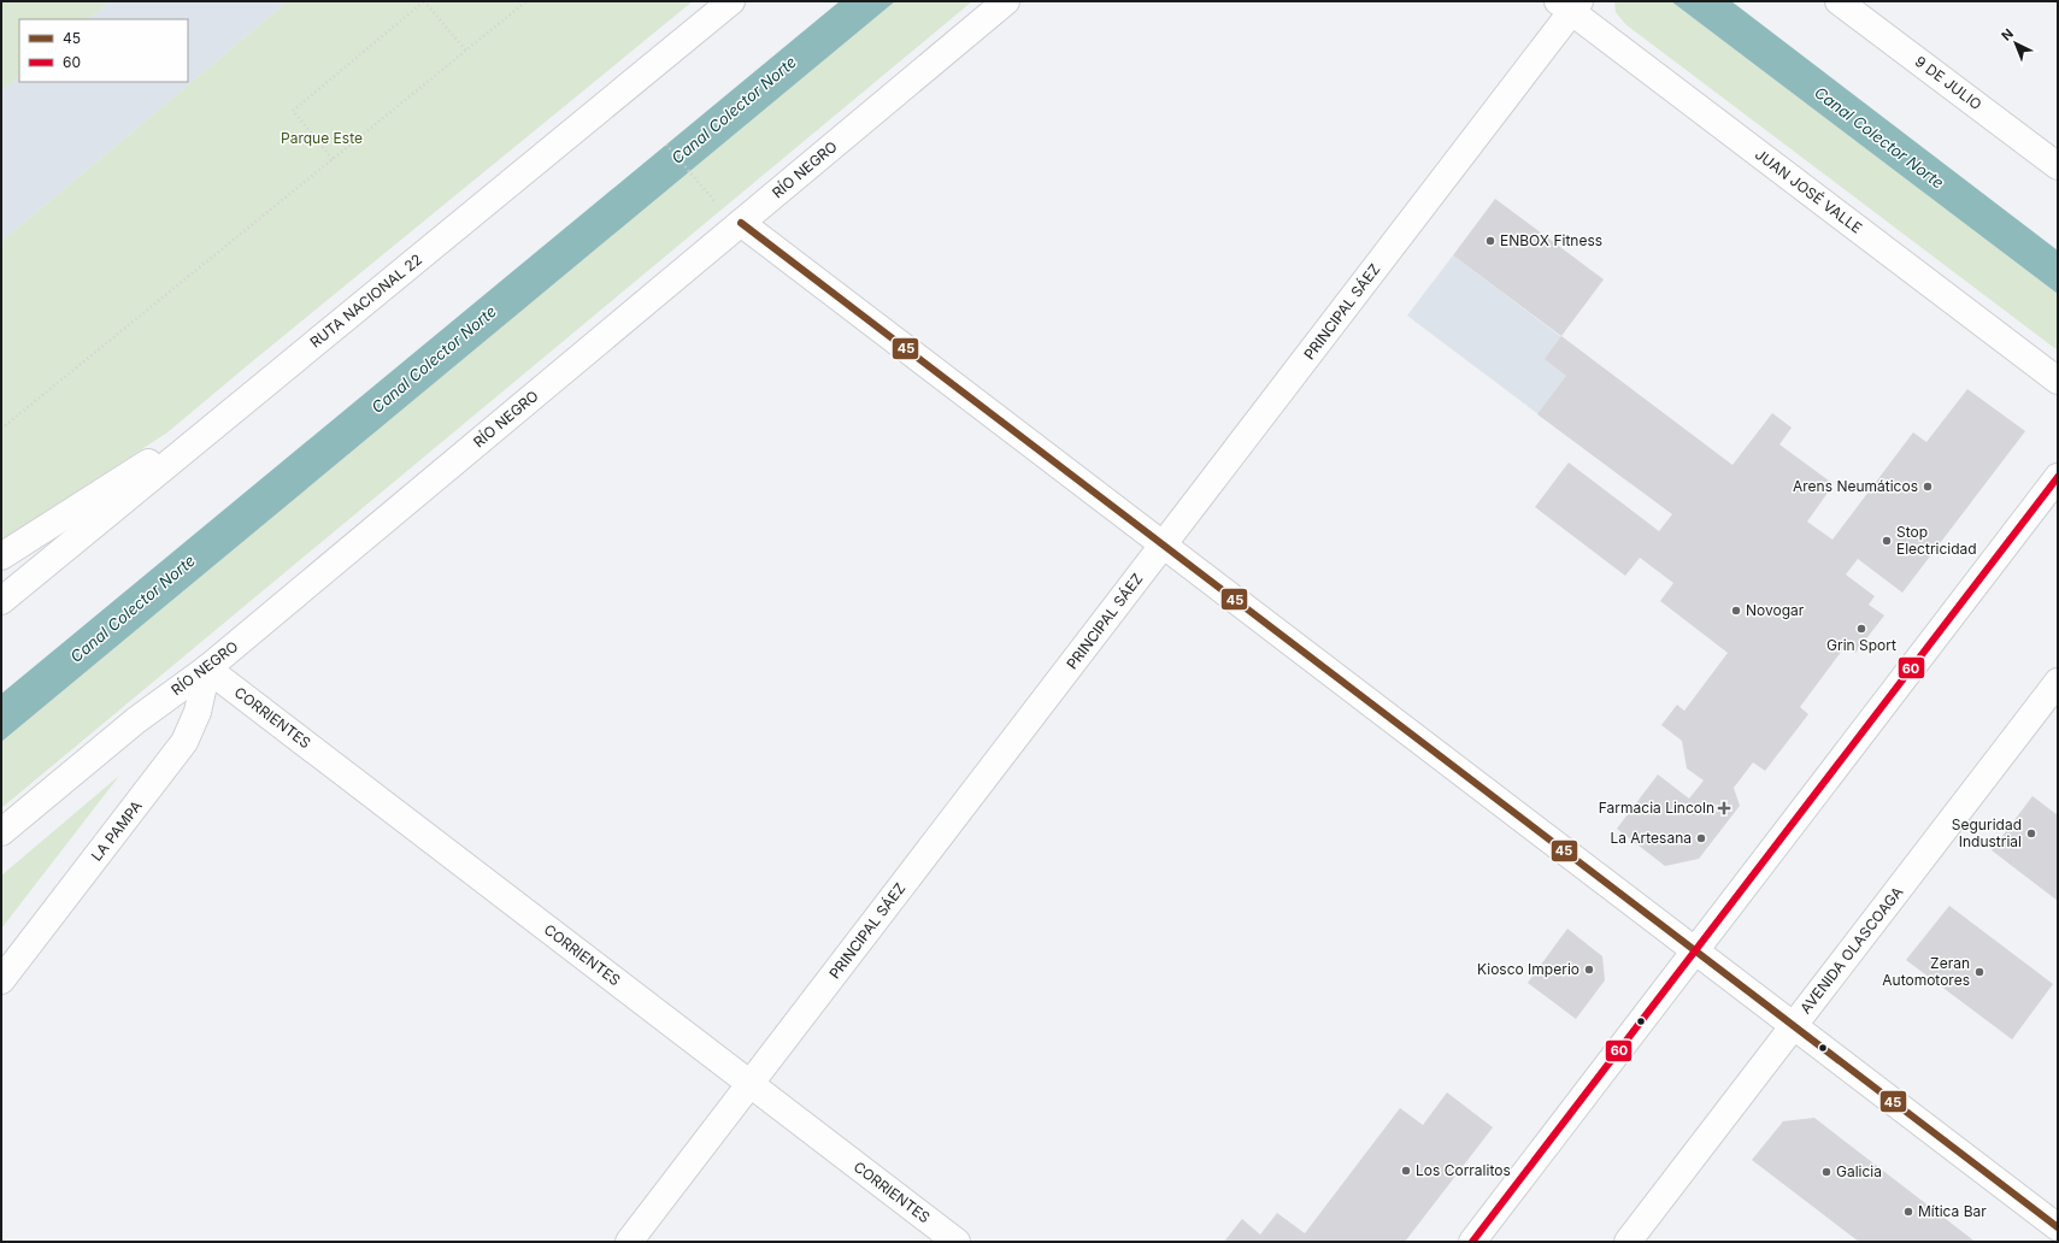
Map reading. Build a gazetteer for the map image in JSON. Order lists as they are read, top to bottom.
{
  "streets": {
    "main road": [
      "9 DE JULIO",
      "RÍO NEGRO",
      "JUAN JOSÉ VALLE",
      "RUTA NACIONAL 22",
      "PRINCIPAL SÁEZ",
      "CORRIENTES",
      "LA PAMPA",
      "AVENIDA OLASCOAGA"
    ]
  },
  "crossings": [
    ["RÍO NEGRO", "CORRIENTES"],
    ["RÍO NEGRO", "LA PAMPA"],
    ["JUAN JOSÉ VALLE", "PRINCIPAL SÁEZ"],
    ["PRINCIPAL SÁEZ", "CORRIENTES"],
    ["CORRIENTES", "LA PAMPA"]
  ],
  "water": ["Canal Colector Norte"],
  "parks": ["Parque Este"],
  "places": {
    "other": [
      "ENBOX Fitness",
      "Arens Neumáticos",
      "Stop Electricidad",
      "Novogar",
      "Grin Sport",
      "Seguridad Industrial",
      "La Artesana",
      "Kiosco Imperio",
      "Zeran Automotores",
      "Los Corralitos",
      "Galicia",
      "Mítica Bar"
    ],
    "health": ["Farmacia Lincoln"]
  },
  "lines": ["transit line 45", "transit line 60"],
  "legend": ["45", "60"],
  "north": "top left"
}
